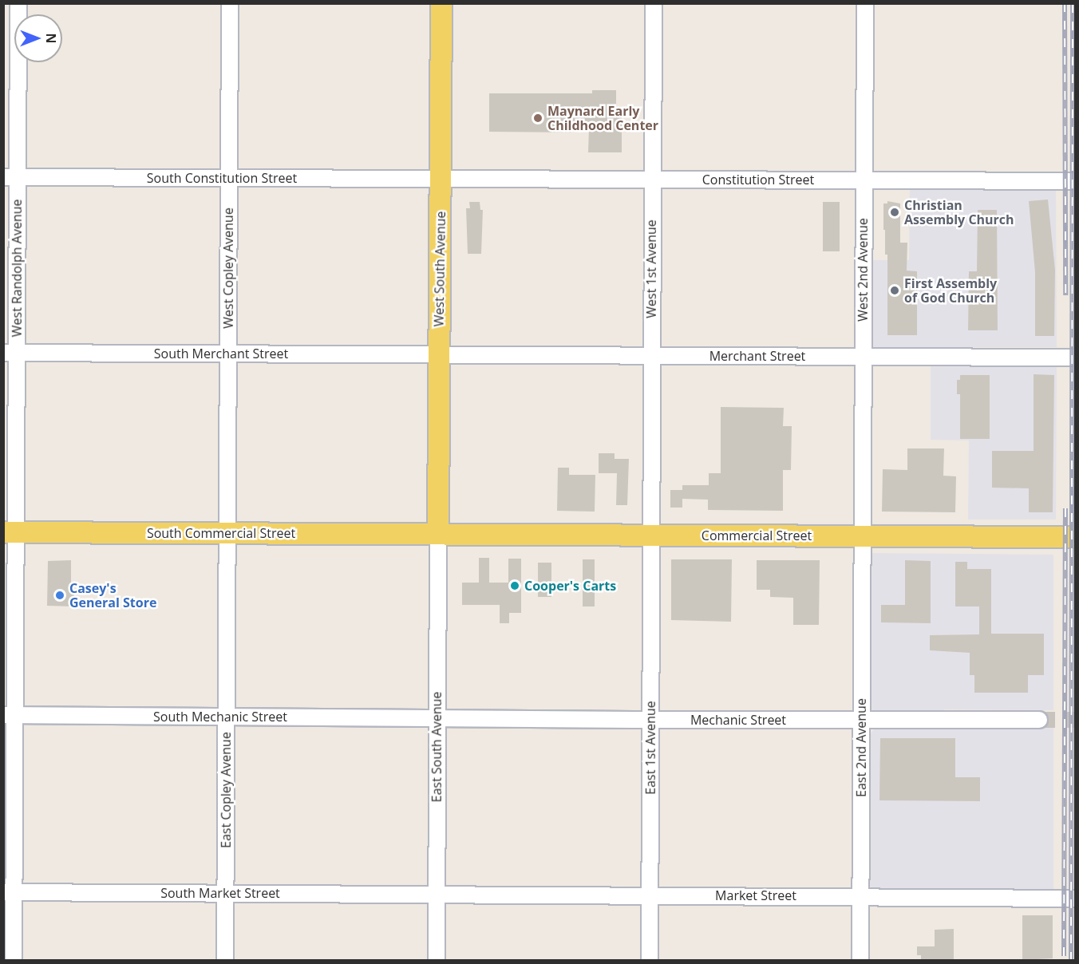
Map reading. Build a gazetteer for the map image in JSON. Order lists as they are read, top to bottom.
{
  "streets": {
    "main road": ["West South Avenue", "South Commercial Street", "Commercial Street"],
    "street": [
      "South Constitution Street",
      "Constitution Street",
      "West Randolph Avenue",
      "West Copley Avenue",
      "West 1st Avenue",
      "West 2nd Avenue",
      "South Merchant Street",
      "Merchant Street",
      "South Mechanic Street",
      "Mechanic Street",
      "East South Avenue",
      "East 1st Avenue",
      "East 2nd Avenue",
      "East Copley Avenue",
      "South Market Street",
      "Market Street"
    ]
  },
  "crossings": [
    ["South Constitution Street", "Constitution Street"],
    ["South Constitution Street", "West Randolph Avenue"],
    ["South Constitution Street", "West Copley Avenue"],
    ["South Constitution Street", "West South Avenue"],
    ["Constitution Street", "West South Avenue"],
    ["Constitution Street", "West 1st Avenue"],
    ["Constitution Street", "West 2nd Avenue"],
    ["West Randolph Avenue", "South Merchant Street"],
    ["West Randolph Avenue", "South Commercial Street"],
    ["West Randolph Avenue", "South Mechanic Street"],
    ["West Randolph Avenue", "South Market Street"],
    ["West Copley Avenue", "South Merchant Street"],
    ["West Copley Avenue", "South Commercial Street"],
    ["West Copley Avenue", "East Copley Avenue"],
    ["West South Avenue", "South Merchant Street"],
    ["West South Avenue", "Merchant Street"],
    ["West South Avenue", "South Commercial Street"],
    ["West South Avenue", "Commercial Street"],
    ["West South Avenue", "East South Avenue"],
    ["West 1st Avenue", "Merchant Street"],
    ["West 1st Avenue", "Commercial Street"],
    ["West 1st Avenue", "East 1st Avenue"],
    ["West 2nd Avenue", "Merchant Street"],
    ["West 2nd Avenue", "Commercial Street"],
    ["West 2nd Avenue", "East 2nd Avenue"],
    ["South Merchant Street", "Merchant Street"],
    ["South Commercial Street", "Commercial Street"],
    ["South Commercial Street", "East South Avenue"],
    ["South Commercial Street", "East Copley Avenue"],
    ["Commercial Street", "East South Avenue"],
    ["Commercial Street", "East 1st Avenue"],
    ["Commercial Street", "East 2nd Avenue"],
    ["South Mechanic Street", "Mechanic Street"],
    ["South Mechanic Street", "East South Avenue"],
    ["South Mechanic Street", "East Copley Avenue"],
    ["Mechanic Street", "East South Avenue"],
    ["Mechanic Street", "East 1st Avenue"],
    ["Mechanic Street", "East 2nd Avenue"],
    ["East South Avenue", "South Market Street"],
    ["East South Avenue", "Market Street"],
    ["East 1st Avenue", "Market Street"],
    ["East 2nd Avenue", "Market Street"],
    ["East Copley Avenue", "South Market Street"],
    ["South Market Street", "Market Street"]
  ],
  "places": [
    "Maynard Early Childhood Center",
    "Christian Assembly Church",
    "First Assembly of God Church",
    "Cooper's Carts",
    "Casey's General Store"
  ],
  "north": "right"
}
